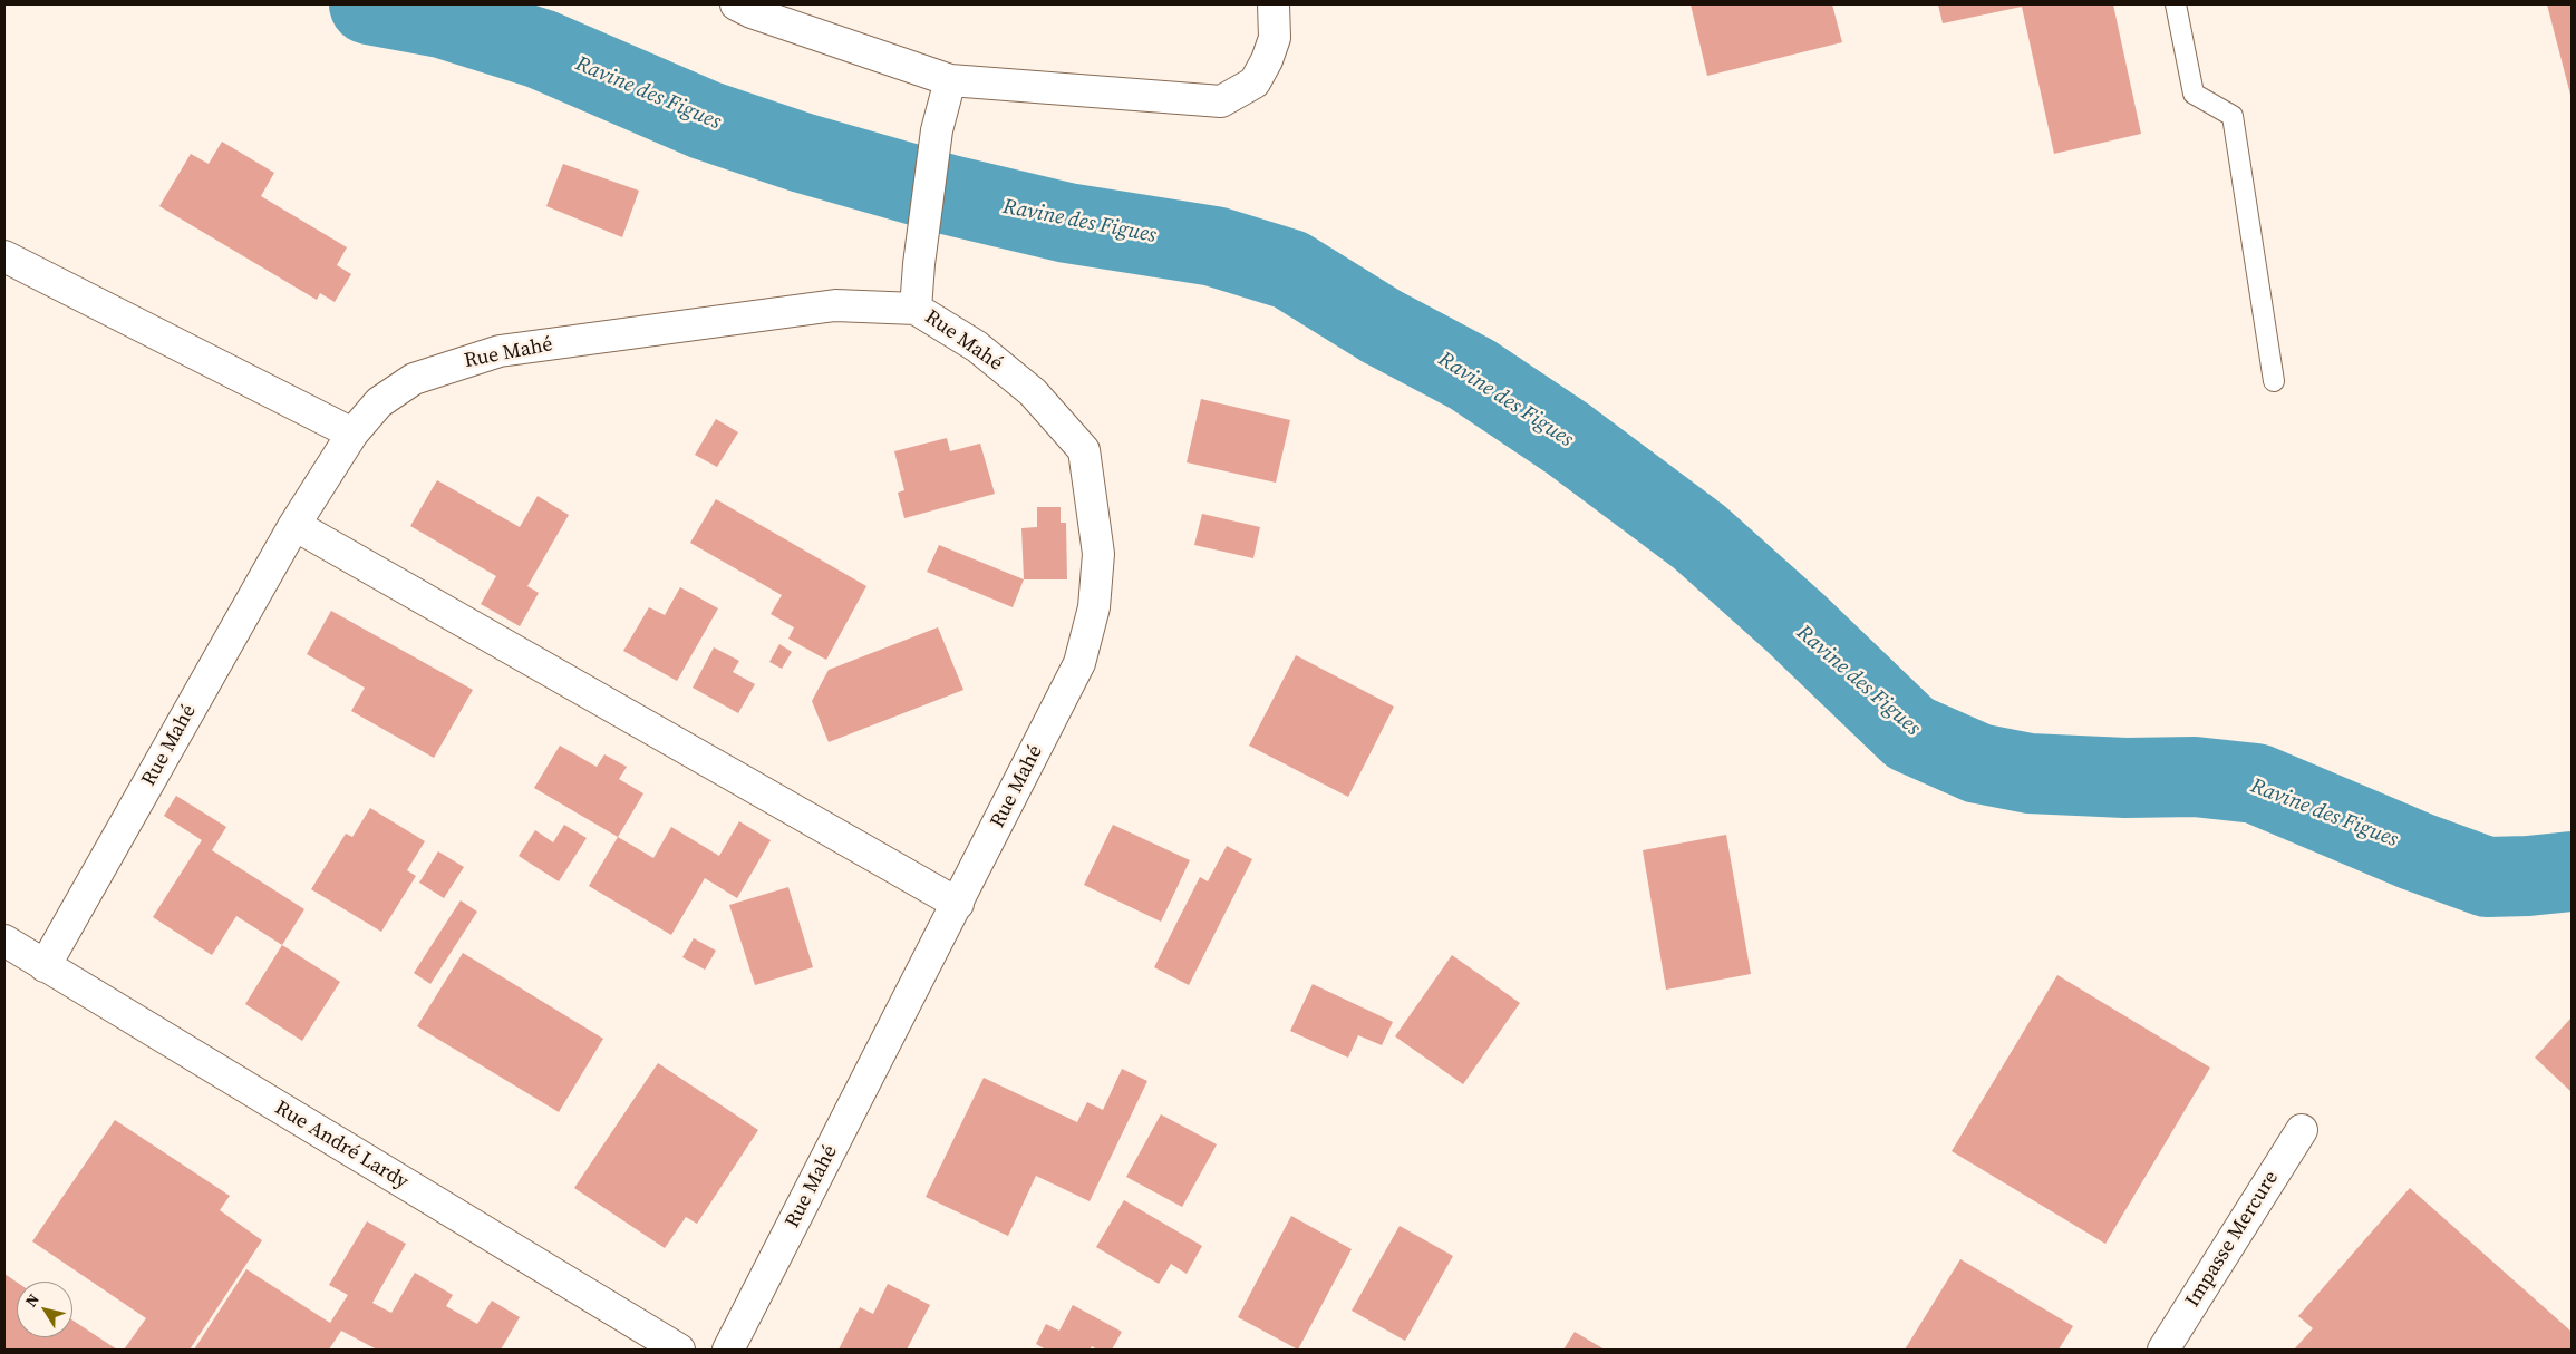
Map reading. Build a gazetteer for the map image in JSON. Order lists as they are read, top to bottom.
{
  "streets": {
    "street": ["Rue Mahé", "Rue André Lardy", "Impasse Mercure"]
  },
  "crossings": [
    ["Rue Mahé", "Rue André Lardy"]
  ],
  "water": ["Ravine des Figues"],
  "north": "top left"
}
